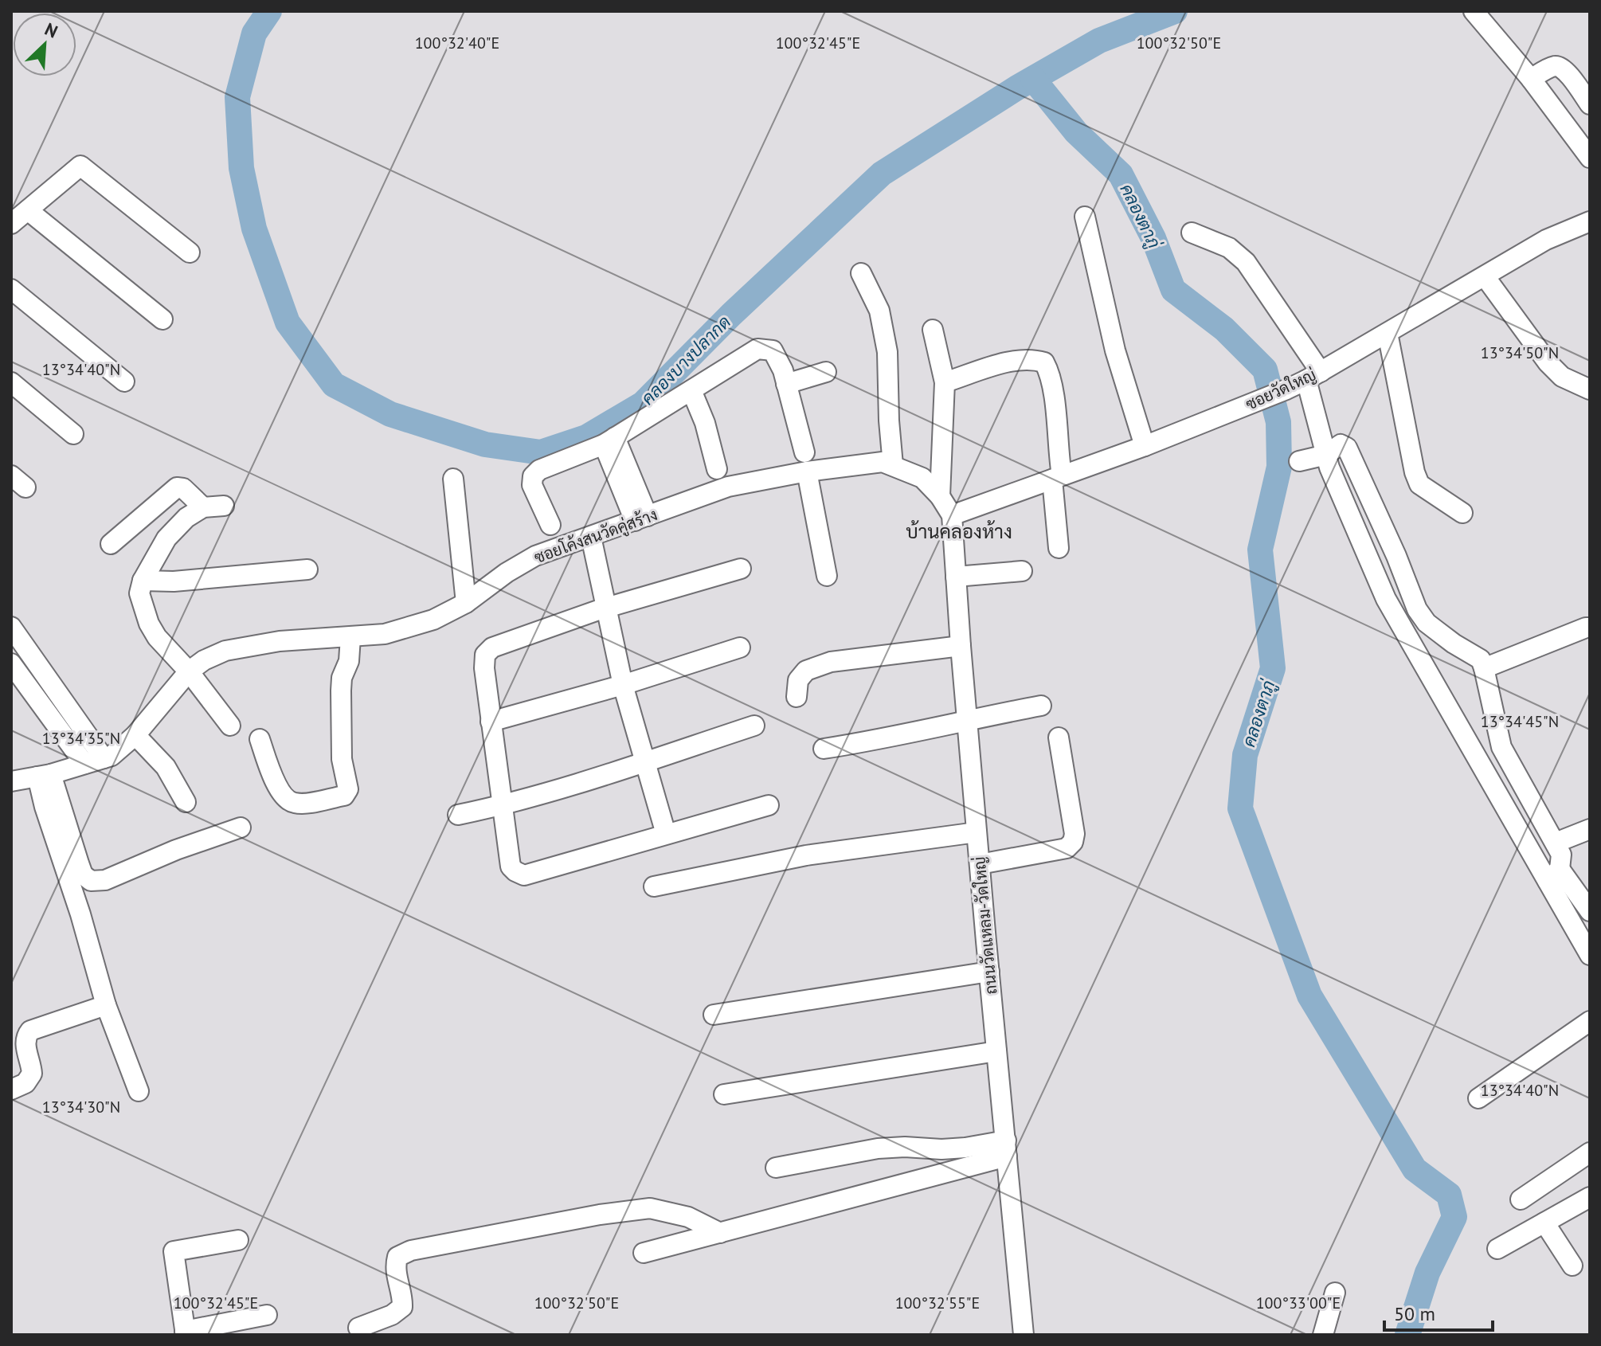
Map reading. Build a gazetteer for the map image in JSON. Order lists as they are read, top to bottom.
{
  "streets": {
    "street": ["ซอยวัดใหญ่", "ซอยโค้งสนวัดคู่สร้าง", "ถนนวัดแหลม-วัดใหญ่"]
  },
  "crossings": [
    ["ซอยวัดใหญ่", "ซอยโค้งสนวัดคู่สร้าง"],
    ["ซอยวัดใหญ่", "ถนนวัดแหลม-วัดใหญ่"],
    ["ซอยโค้งสนวัดคู่สร้าง", "ถนนวัดแหลม-วัดใหญ่"]
  ],
  "districts": ["บ้านคลองห้าง"],
  "water": ["คลองตาภู่", "คลองบางปลากด"],
  "scale_bar": "50 m",
  "north": "top right",
  "coordinates": [
    "100°32'40\"E",
    "100°32'45\"E",
    "100°32'50\"E",
    "13°34'50\"N",
    "13°34'40\"N",
    "13°34'45\"N",
    "13°34'35\"N",
    "13°34'30\"N",
    "100°33'00\"E",
    "100°32'55\"E"
  ]
}
